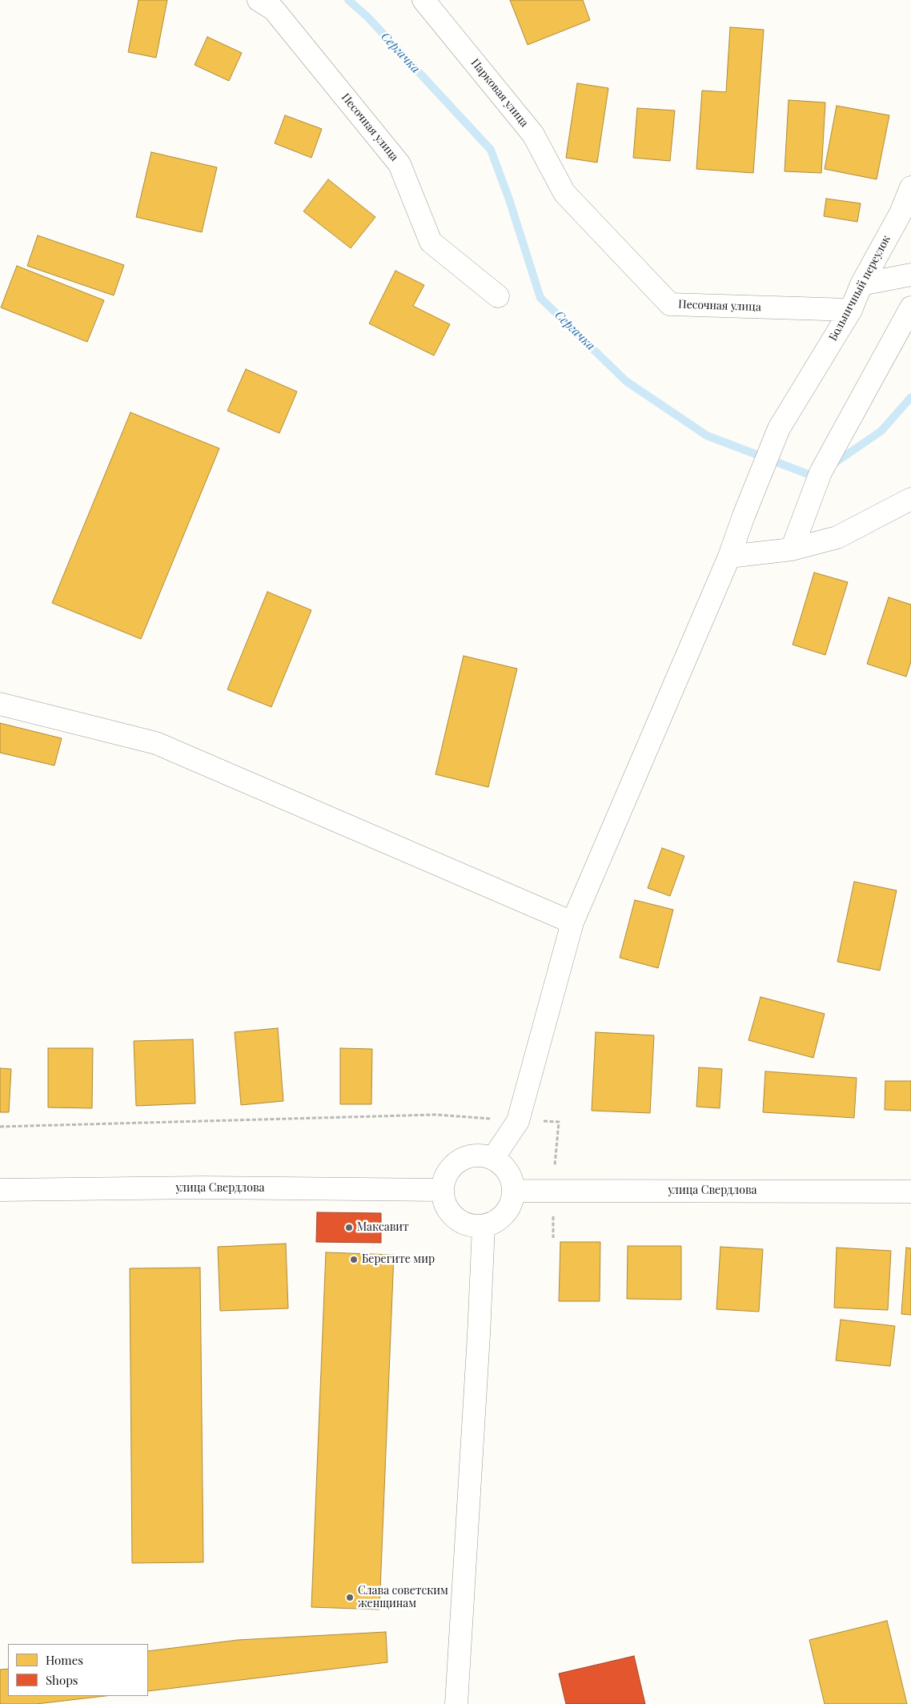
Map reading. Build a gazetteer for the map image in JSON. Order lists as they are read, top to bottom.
{
  "streets": {
    "street": [
      "Парковая улица",
      "Песочная улица",
      "Больничный переулок",
      "улица Свердлова"
    ]
  },
  "crossings": [
    ["Парковая улица", "Песочная улица"],
    ["Песочная улица", "Больничный переулок"],
    ["Больничный переулок", "улица Свердлова"]
  ],
  "water": ["Сергачка"],
  "places": ["Максавит", "Берегите мир", "Слава советским женщинам"],
  "legend": ["Homes", "Shops"]
}
